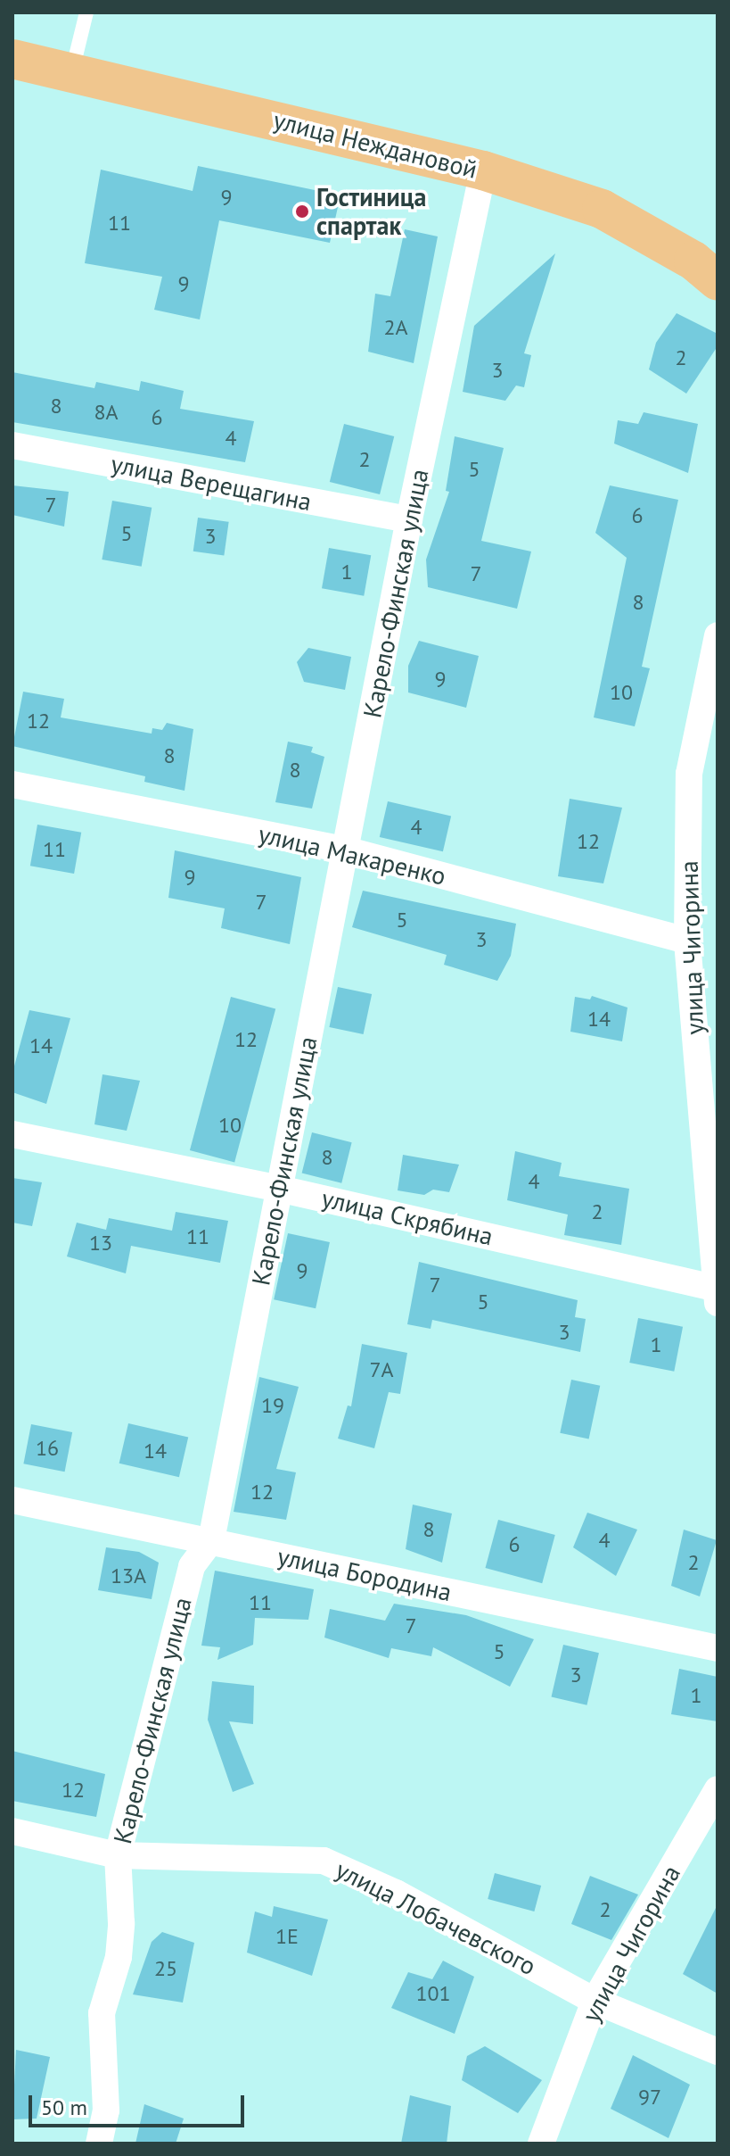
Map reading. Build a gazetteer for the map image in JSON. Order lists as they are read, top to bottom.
{
  "streets": {
    "highway": ["улица Неждановой"],
    "street": [
      "улица Верещагина",
      "Карело-Финская улица",
      "улица Макаренко",
      "улица Чигорина",
      "улица Скрябина",
      "улица Бородина",
      "улица Лобачевского"
    ]
  },
  "crossings": [
    ["улица Неждановой", "Карело-Финская улица"],
    ["улица Верещагина", "Карело-Финская улица"],
    ["Карело-Финская улица", "улица Макаренко"],
    ["Карело-Финская улица", "улица Скрябина"],
    ["Карело-Финская улица", "улица Бородина"],
    ["Карело-Финская улица", "улица Лобачевского"],
    ["улица Макаренко", "улица Чигорина"],
    ["улица Чигорина", "улица Скрябина"],
    ["улица Чигорина", "улица Лобачевского"]
  ],
  "places": ["Гостиница спартак"],
  "house_numbers": [
    "9",
    "11",
    "9",
    "2А",
    "2",
    "3",
    "8",
    "8А",
    "6",
    "4",
    "2",
    "5",
    "7",
    "6",
    "5",
    "3",
    "1",
    "7",
    "8",
    "9",
    "10",
    "12",
    "8",
    "8",
    "4",
    "12",
    "11",
    "9",
    "7",
    "5",
    "3",
    "14",
    "12",
    "14",
    "10",
    "8",
    "4",
    "2",
    "11",
    "13",
    "9",
    "7",
    "5",
    "3",
    "1",
    "7А",
    "19",
    "16",
    "14",
    "12",
    "8",
    "4",
    "6",
    "2",
    "13А",
    "11",
    "7",
    "5",
    "3",
    "1",
    "12",
    "2",
    "1Е",
    "25",
    "101",
    "97"
  ],
  "scale_bar": "50 m"
}
